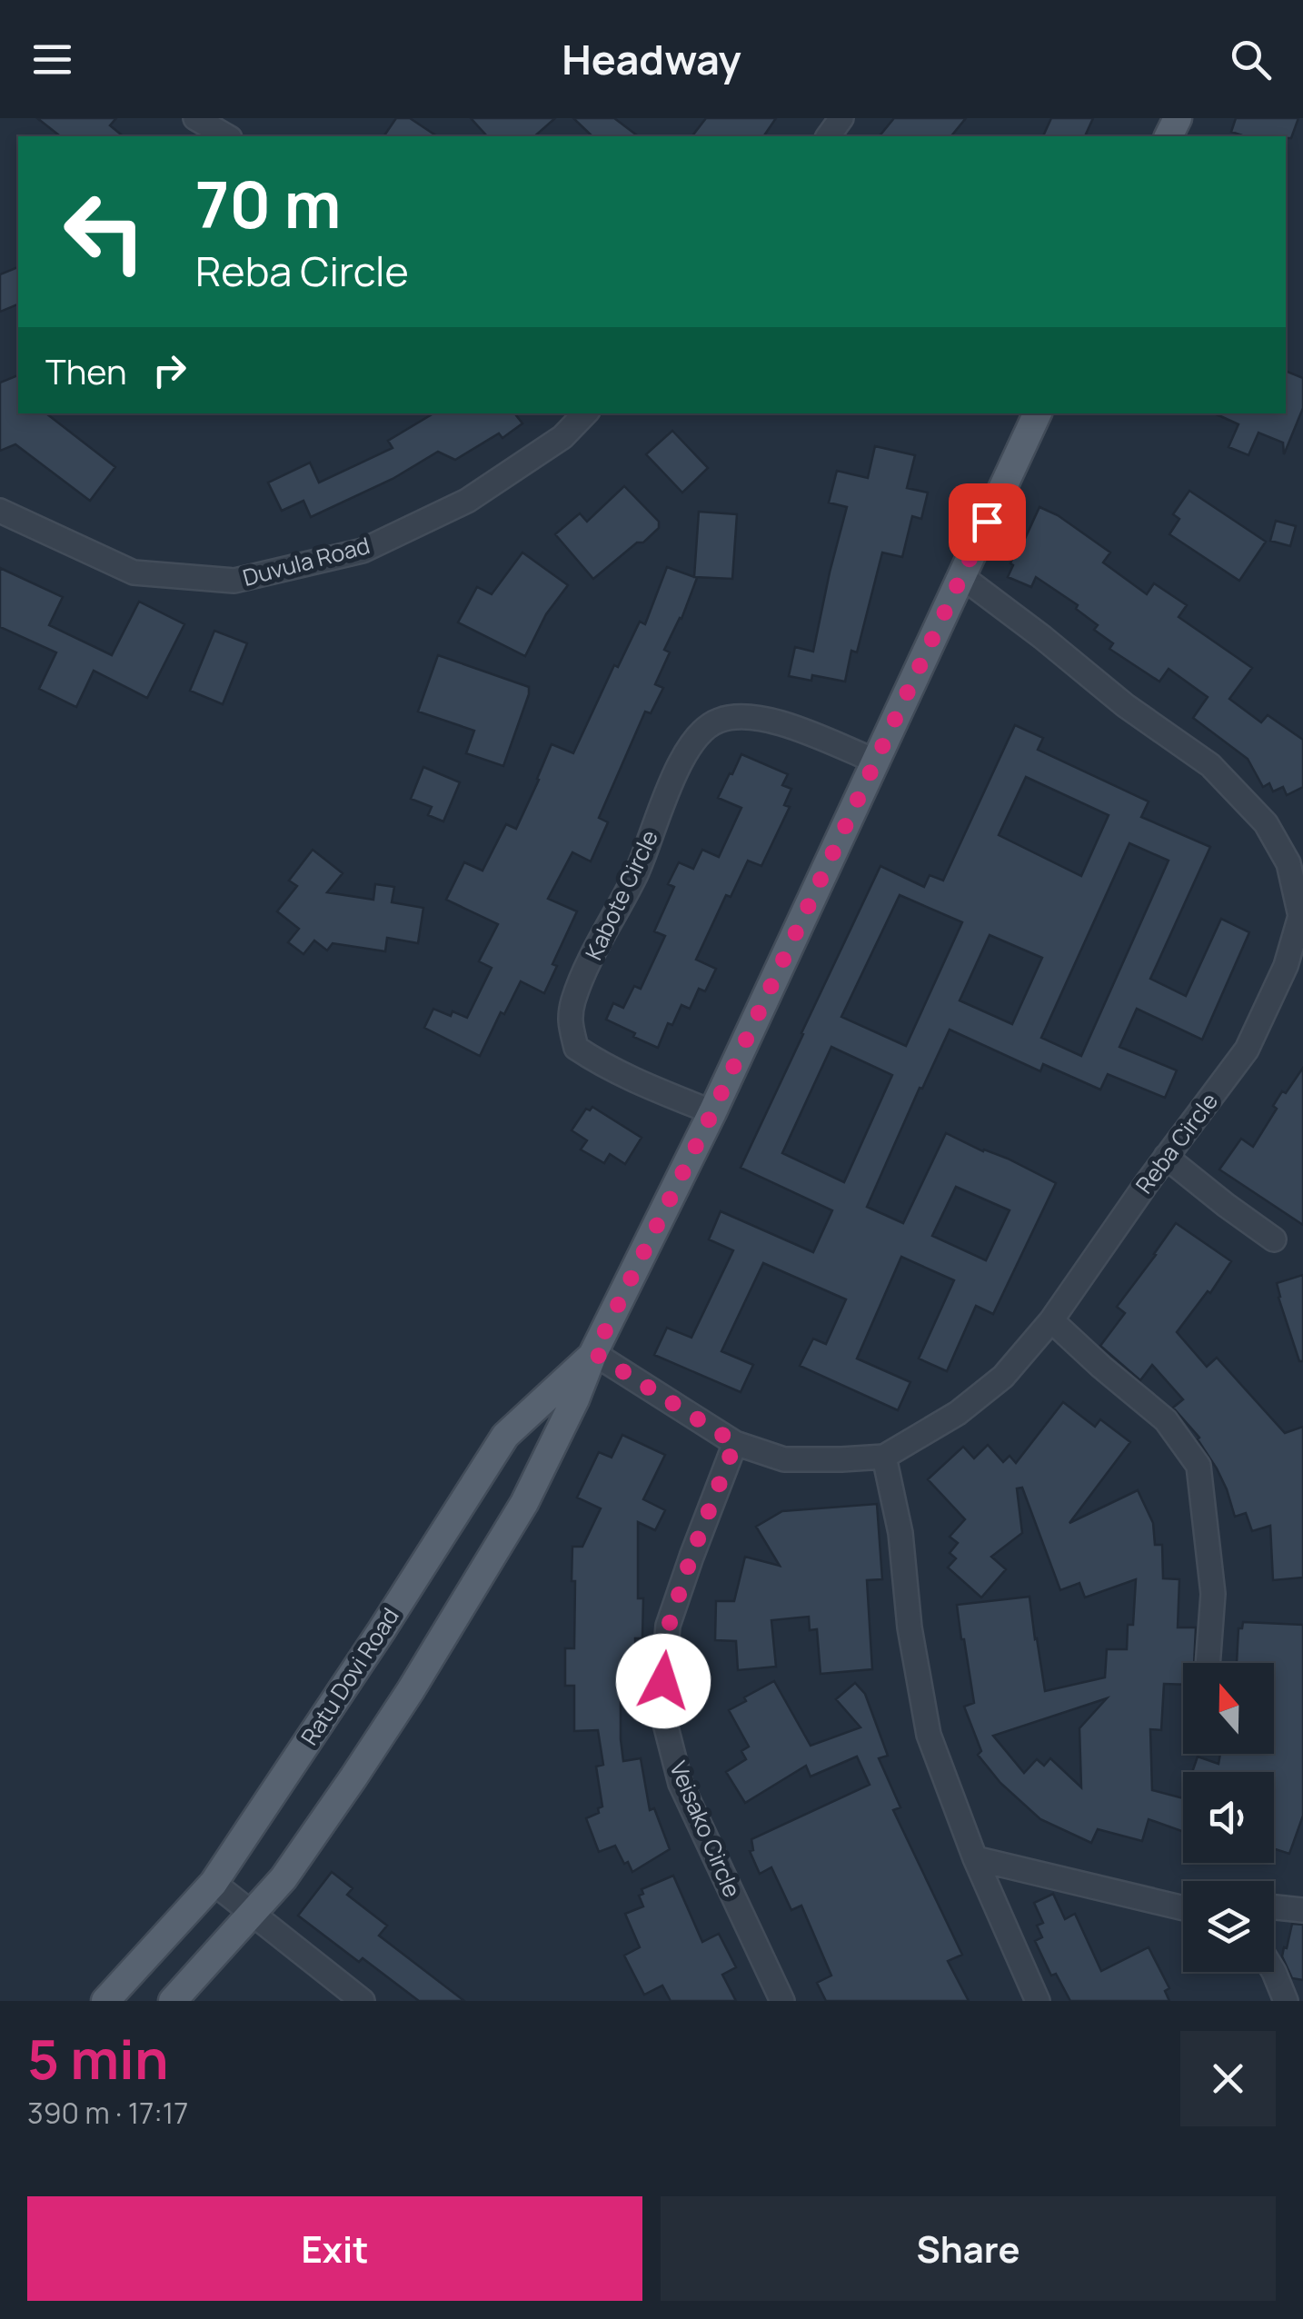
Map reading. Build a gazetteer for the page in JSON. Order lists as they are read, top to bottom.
{
  "streets": {
    "main road": ["Ratu Dovi Road"],
    "street": [
      "Duvula Road",
      "Kabote Circle",
      "Reba Circle",
      "Veisako Circle"
    ]
  },
  "crossings": [
    ["Kabote Circle", "Ratu Dovi Road"],
    ["Reba Circle", "Ratu Dovi Road"],
    ["Reba Circle", "Veisako Circle"]
  ],
  "north": "top",
  "page": {
    "header": "Headway",
    "turn": ["70 m", "Reba Circle"],
    "then": "Then",
    "heading": ["5 min", "390 m · 17:17"],
    "buttons": ["Exit", "Share"]
  }
}
